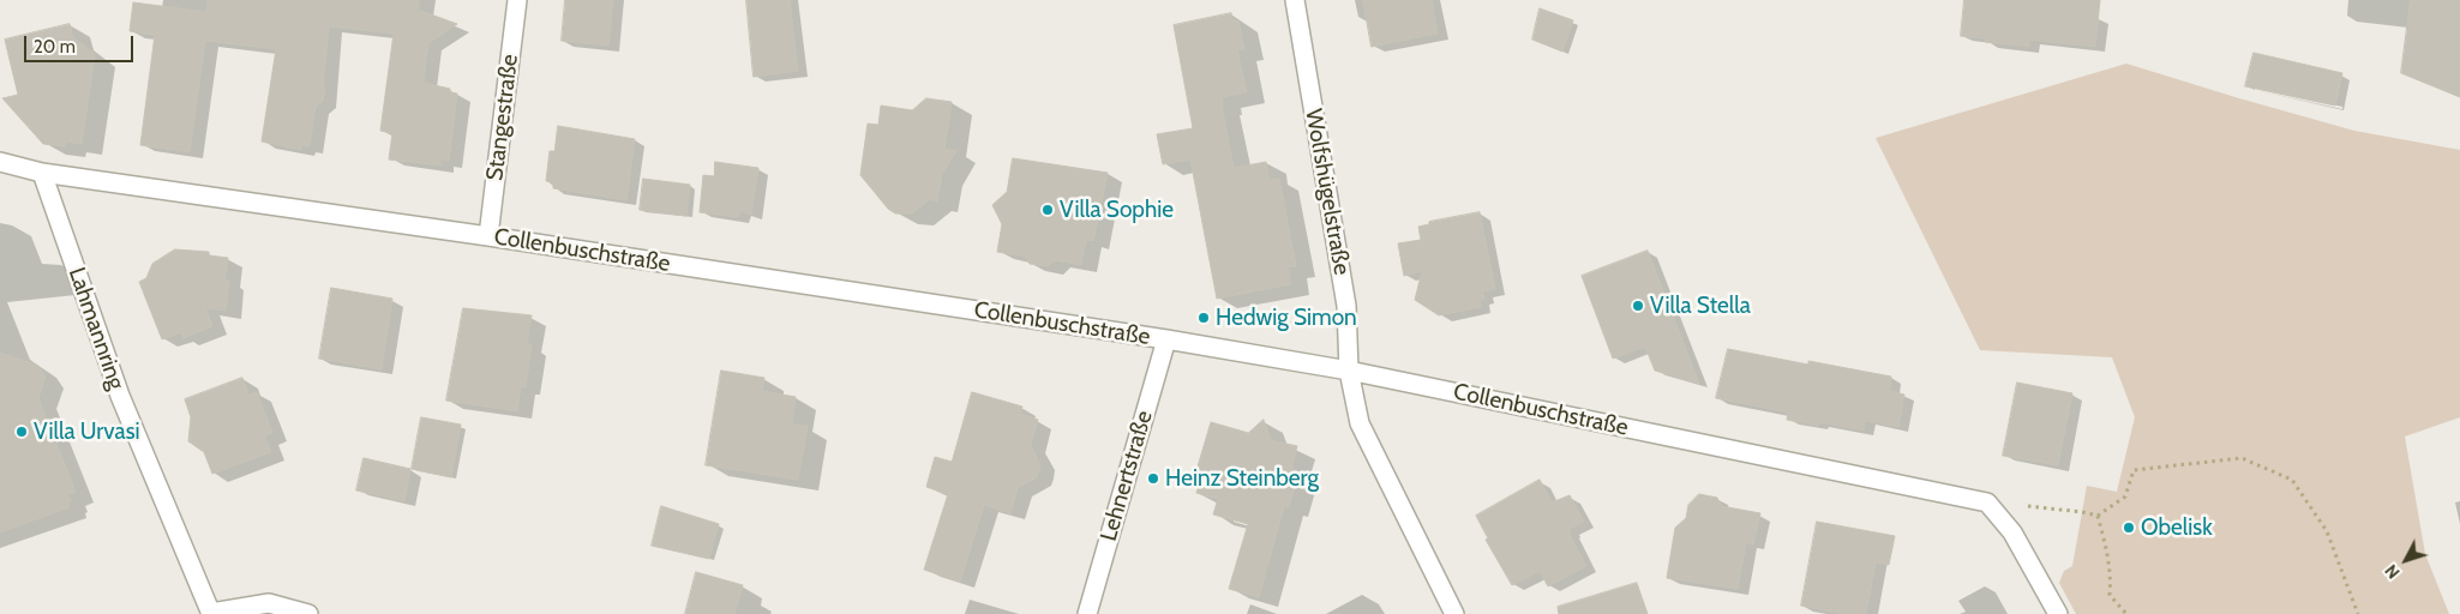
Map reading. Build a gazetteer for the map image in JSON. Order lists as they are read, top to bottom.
{
  "streets": {
    "street": [
      "Stangestraße",
      "Wolfshügelstraße",
      "Collenbuschstraße",
      "Lahmannring",
      "Lehnertstraße"
    ]
  },
  "crossings": [
    ["Stangestraße", "Collenbuschstraße"],
    ["Wolfshügelstraße", "Collenbuschstraße"],
    ["Collenbuschstraße", "Lahmannring"],
    ["Collenbuschstraße", "Lehnertstraße"]
  ],
  "places": [
    "Villa Sophie",
    "Villa Stella",
    "Hedwig Simon",
    "Villa Urvasi",
    "Heinz Steinberg",
    "Obelisk"
  ],
  "scale_bar": "20 m",
  "north": "bottom left"
}
